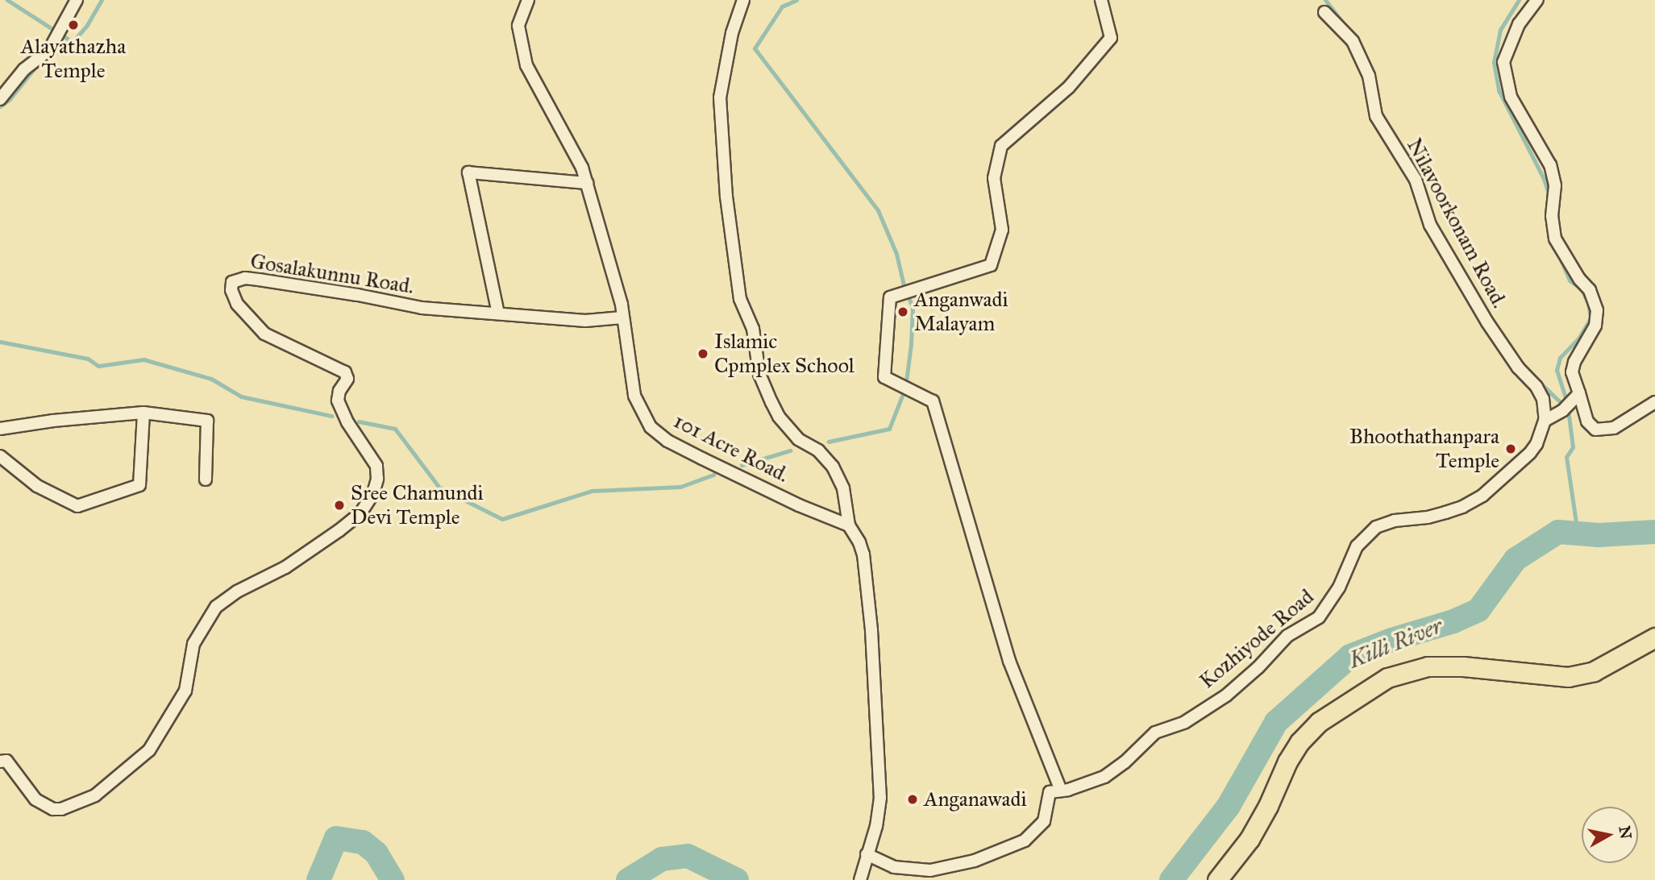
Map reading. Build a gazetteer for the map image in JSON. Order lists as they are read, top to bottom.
{
  "streets": {
    "street": [
      "Nilavoorkonam Road.",
      "Gosalakunnu Road.",
      "101 Acre Road.",
      "Kozhiyode Road"
    ]
  },
  "crossings": [
    ["Nilavoorkonam Road.", "Kozhiyode Road"],
    ["Gosalakunnu Road.", "101 Acre Road."]
  ],
  "water": ["Killi River"],
  "places": [
    "Alayathazha Temple",
    "Anganwadi Malayam",
    "Islamic Cpmplex School",
    "Bhoothathanpara Temple",
    "Sree Chamundi Devi Temple",
    "Anganawadi"
  ],
  "north": "right"
}
